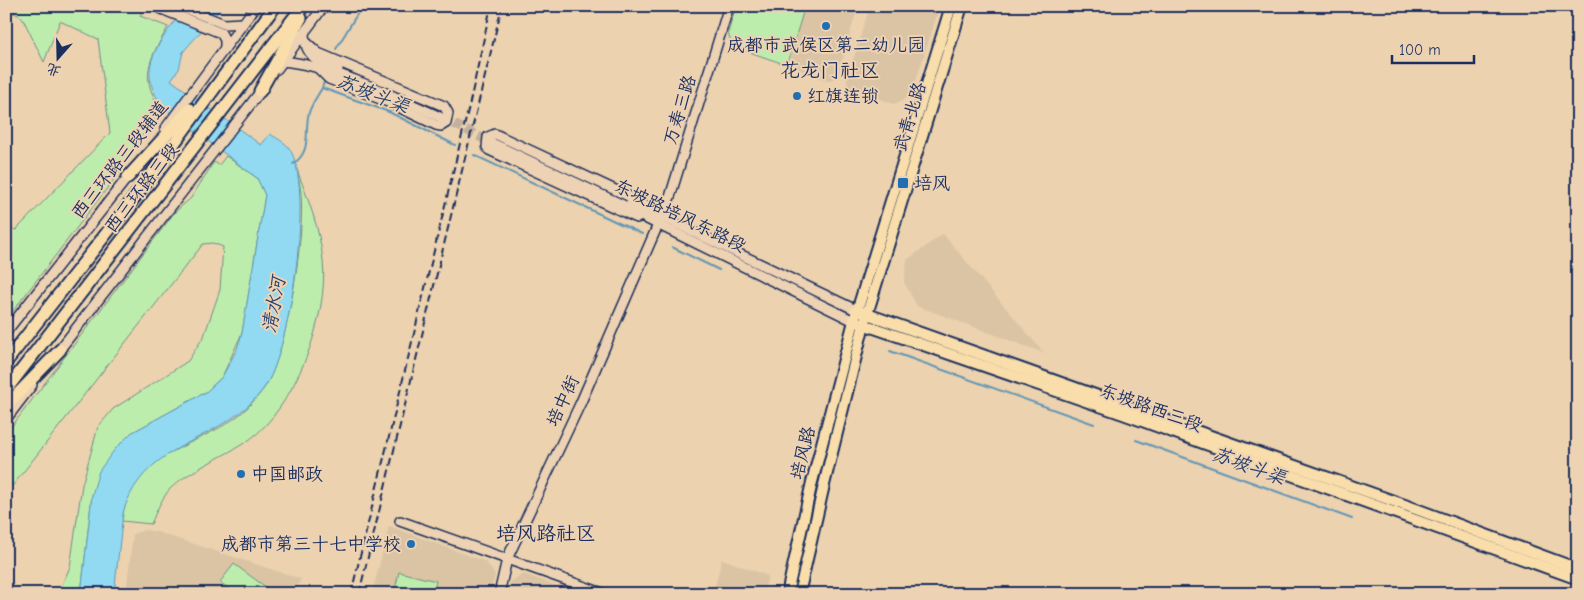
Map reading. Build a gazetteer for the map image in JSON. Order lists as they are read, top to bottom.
{
  "streets": {
    "highway": ["西三环路三段"],
    "main road": [
      "万寿三路",
      "武青北路",
      "西三环路三段辅道",
      "东坡路培风东路段",
      "培中街",
      "东坡路西三段",
      "培风路"
    ]
  },
  "crossings": [
    ["万寿三路", "东坡路培风东路段"],
    ["万寿三路", "培中街"],
    ["武青北路", "东坡路培风东路段"],
    ["武青北路", "东坡路西三段"],
    ["武青北路", "培风路"],
    ["西三环路三段辅道", "西三环路三段"],
    ["东坡路培风东路段", "培中街"],
    ["东坡路培风东路段", "东坡路西三段"],
    ["东坡路培风东路段", "培风路"],
    ["东坡路西三段", "培风路"]
  ],
  "districts": ["花龙门社区", "培风路社区"],
  "water": ["苏坡斗渠", "清水河"],
  "places": {
    "other": [
      "成都市武侯区第二幼儿园",
      "红旗连锁",
      "中国邮政",
      "成都市第三十七中学校"
    ],
    "transit": ["培风"]
  },
  "scale_bar": "100 m",
  "north": "bottom"
}
